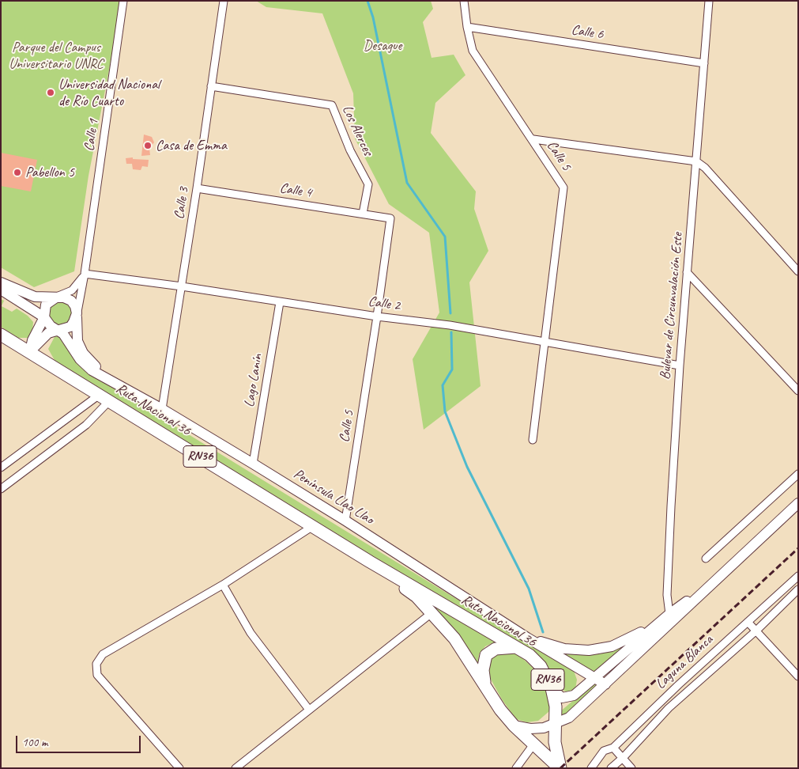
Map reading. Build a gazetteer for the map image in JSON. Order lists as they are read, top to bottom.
{
  "streets": {
    "highway": ["Ruta Nacional 36", "RN36"],
    "main road": ["Península Llao Llao"],
    "street": [
      "Calle 6",
      "Los Alerces",
      "Calle 1",
      "Calle 5",
      "Calle 4",
      "Calle 3",
      "Calle 2",
      "Bulevar de Circunvalación Este",
      "Lago Lanín",
      "Laguna Blanca"
    ]
  },
  "crossings": [
    ["Calle 6", "Calle 5"],
    ["Calle 6", "Bulevar de Circunvalación Este"],
    ["Los Alerces", "Calle 4"],
    ["Los Alerces", "Calle 3"],
    ["Calle 1", "Calle 2"],
    ["Calle 1", "Península Llao Llao"],
    ["Calle 5", "Calle 4"],
    ["Calle 5", "Calle 2"],
    ["Calle 5", "Península Llao Llao"],
    ["Calle 4", "Calle 3"],
    ["Calle 3", "Calle 2"],
    ["Calle 3", "Península Llao Llao"],
    ["Calle 2", "Bulevar de Circunvalación Este"],
    ["Calle 2", "Lago Lanín"],
    ["Bulevar de Circunvalación Este", "Península Llao Llao"],
    ["Lago Lanín", "Península Llao Llao"],
    ["Ruta Nacional 36", "RN36"]
  ],
  "parks": ["Desague", "Parque del Campus Universitario UNRC"],
  "places": ["Universidad Nacional de Río Cuarto", "Casa de Emma", "Pabellon 5"],
  "scale_bar": "100 m"
}
